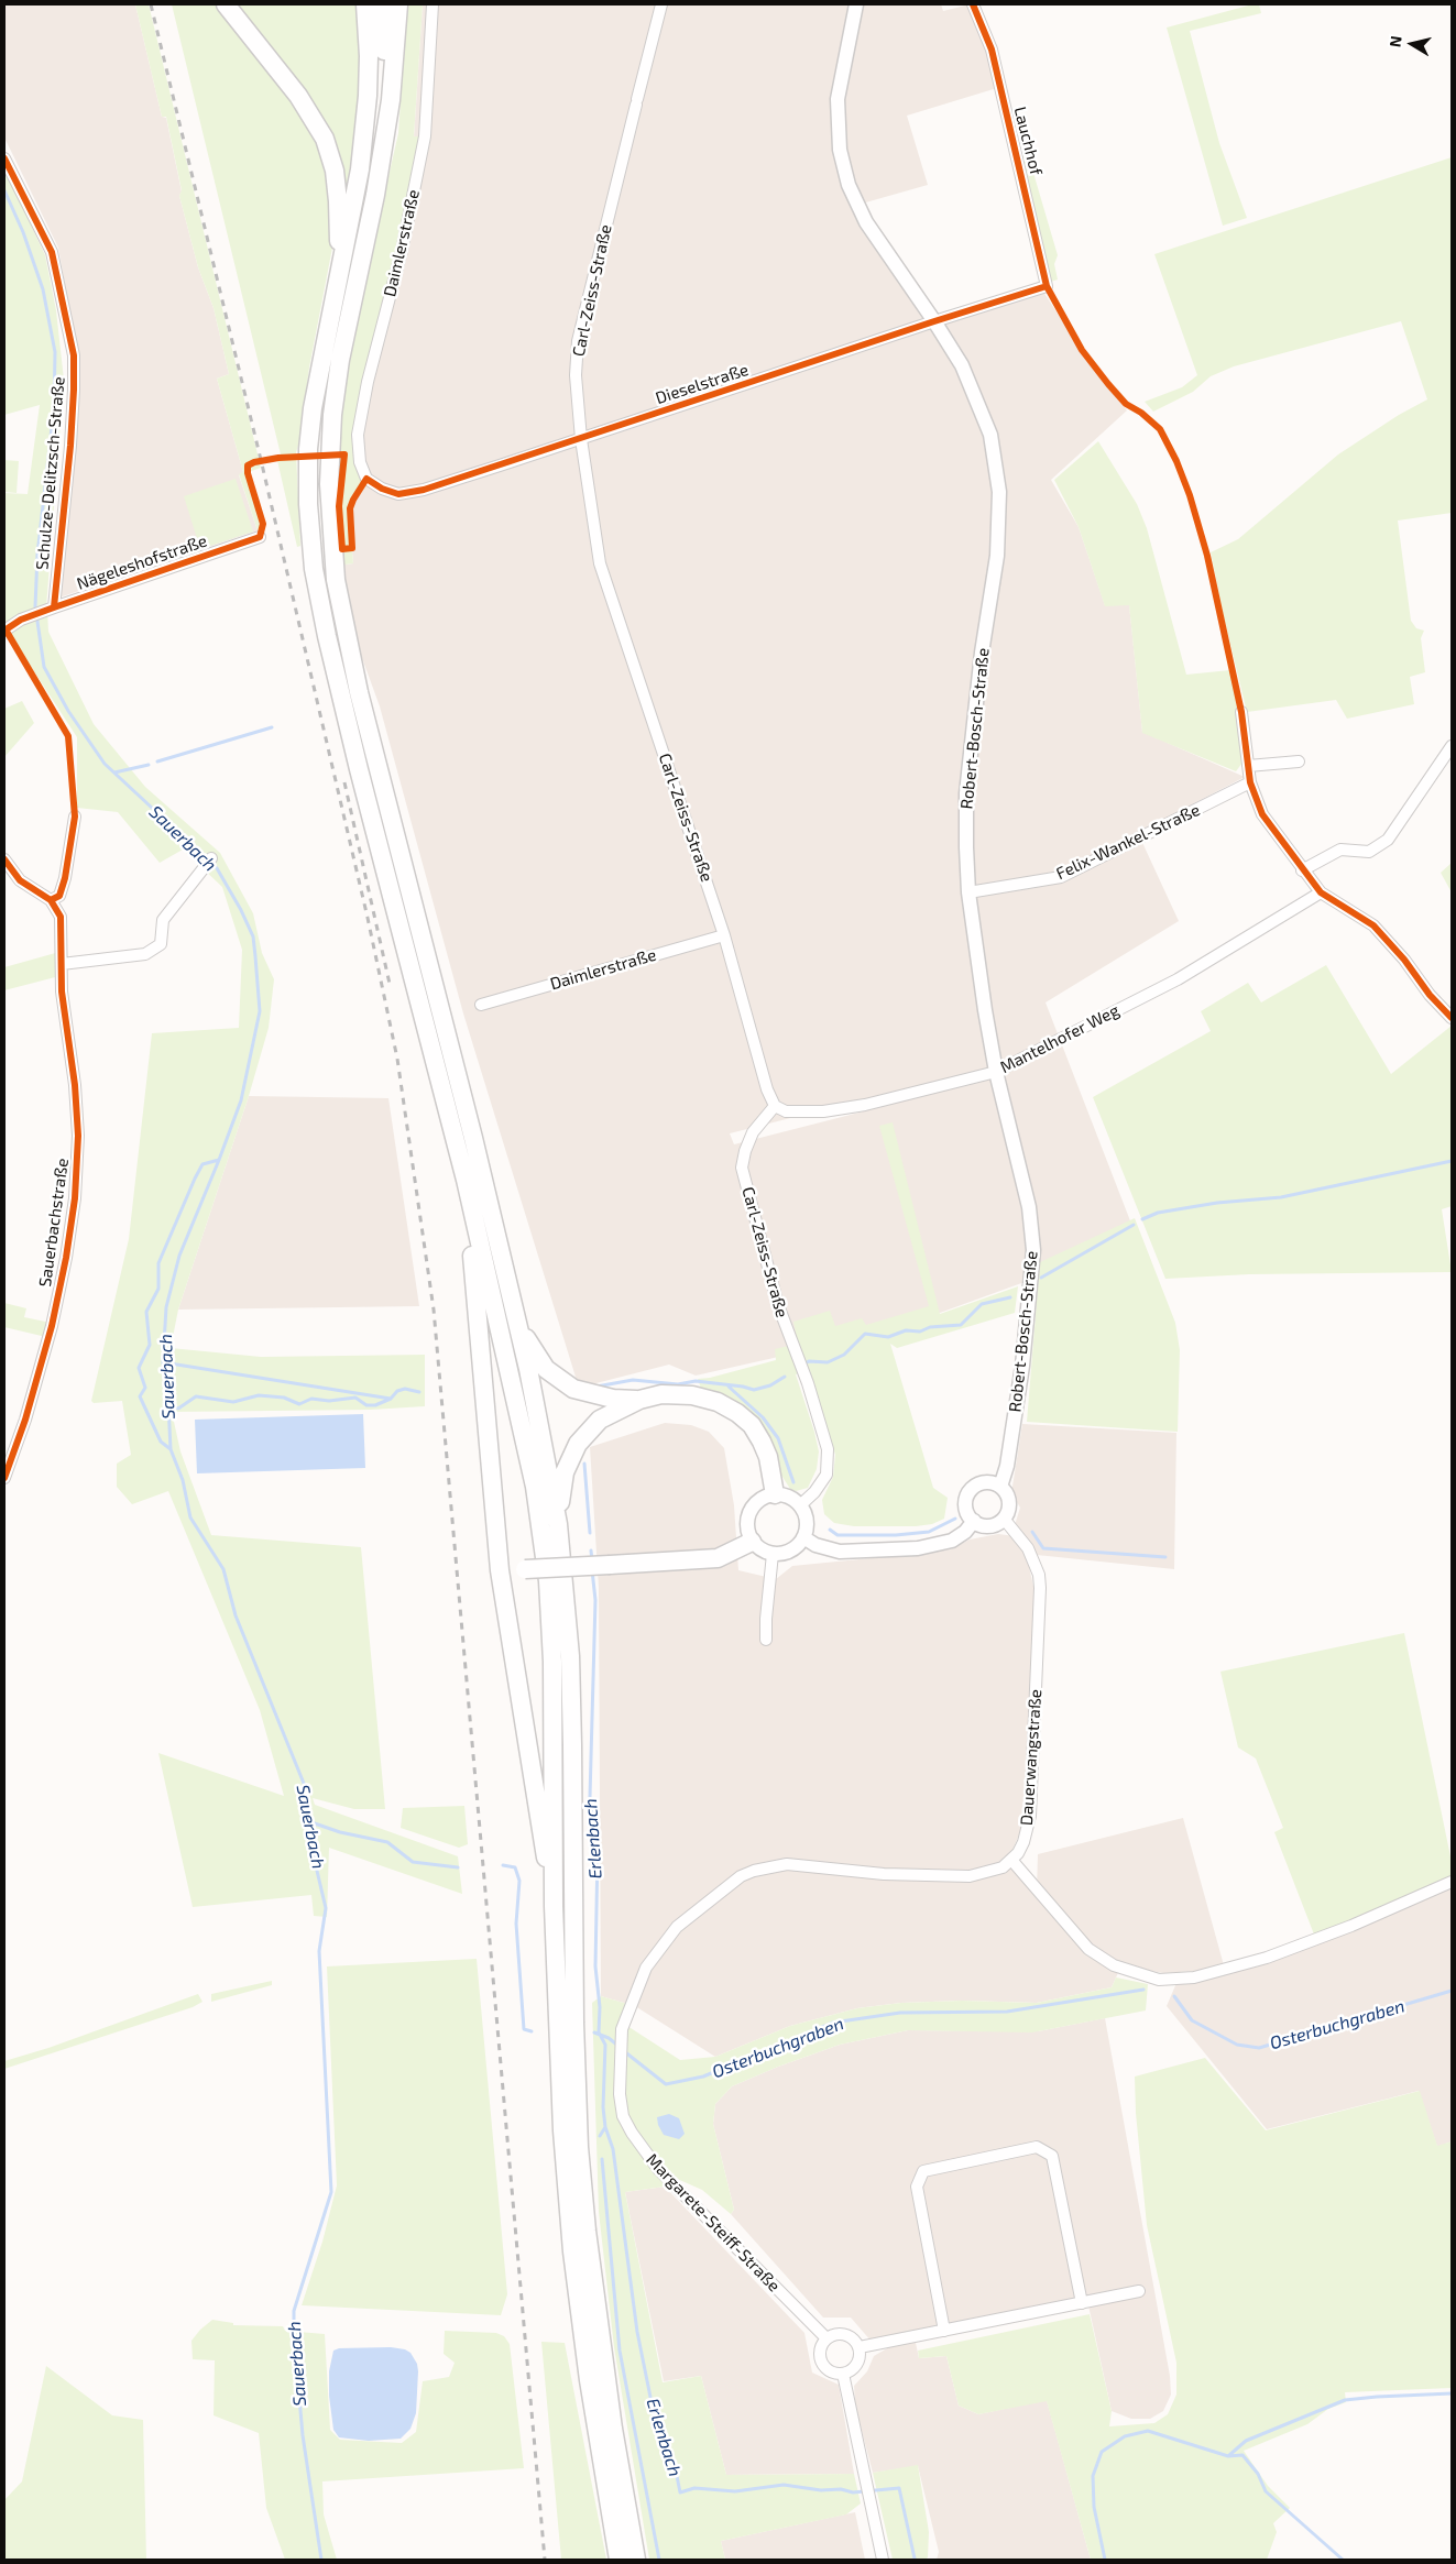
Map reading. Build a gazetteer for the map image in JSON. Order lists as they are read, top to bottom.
{
  "streets": {
    "street": [
      "Lauchhof",
      "Daimlerstraße",
      "Carl-Zeiss-Straße",
      "Dieselstraße",
      "Schulze-Delitzsch-Straße",
      "Nägeleshofstraße",
      "Robert-Bosch-Straße",
      "Felix-Wankel-Straße",
      "Mantelhofer Weg",
      "Sauerbachstraße",
      "Dauerwangstraße",
      "Margarete-Steiff-Straße"
    ]
  },
  "crossings": [
    ["Lauchhof", "Dieselstraße"],
    ["Daimlerstraße", "Carl-Zeiss-Straße"],
    ["Daimlerstraße", "Dieselstraße"],
    ["Carl-Zeiss-Straße", "Dieselstraße"],
    ["Carl-Zeiss-Straße", "Mantelhofer Weg"],
    ["Dieselstraße", "Robert-Bosch-Straße"],
    ["Schulze-Delitzsch-Straße", "Nägeleshofstraße"],
    ["Robert-Bosch-Straße", "Felix-Wankel-Straße"],
    ["Robert-Bosch-Straße", "Mantelhofer Weg"],
    ["Robert-Bosch-Straße", "Dauerwangstraße"],
    ["Dauerwangstraße", "Margarete-Steiff-Straße"]
  ],
  "water": ["Sauerbach", "Erlenbach", "Osterbuchgraben"],
  "north": "left"
}
